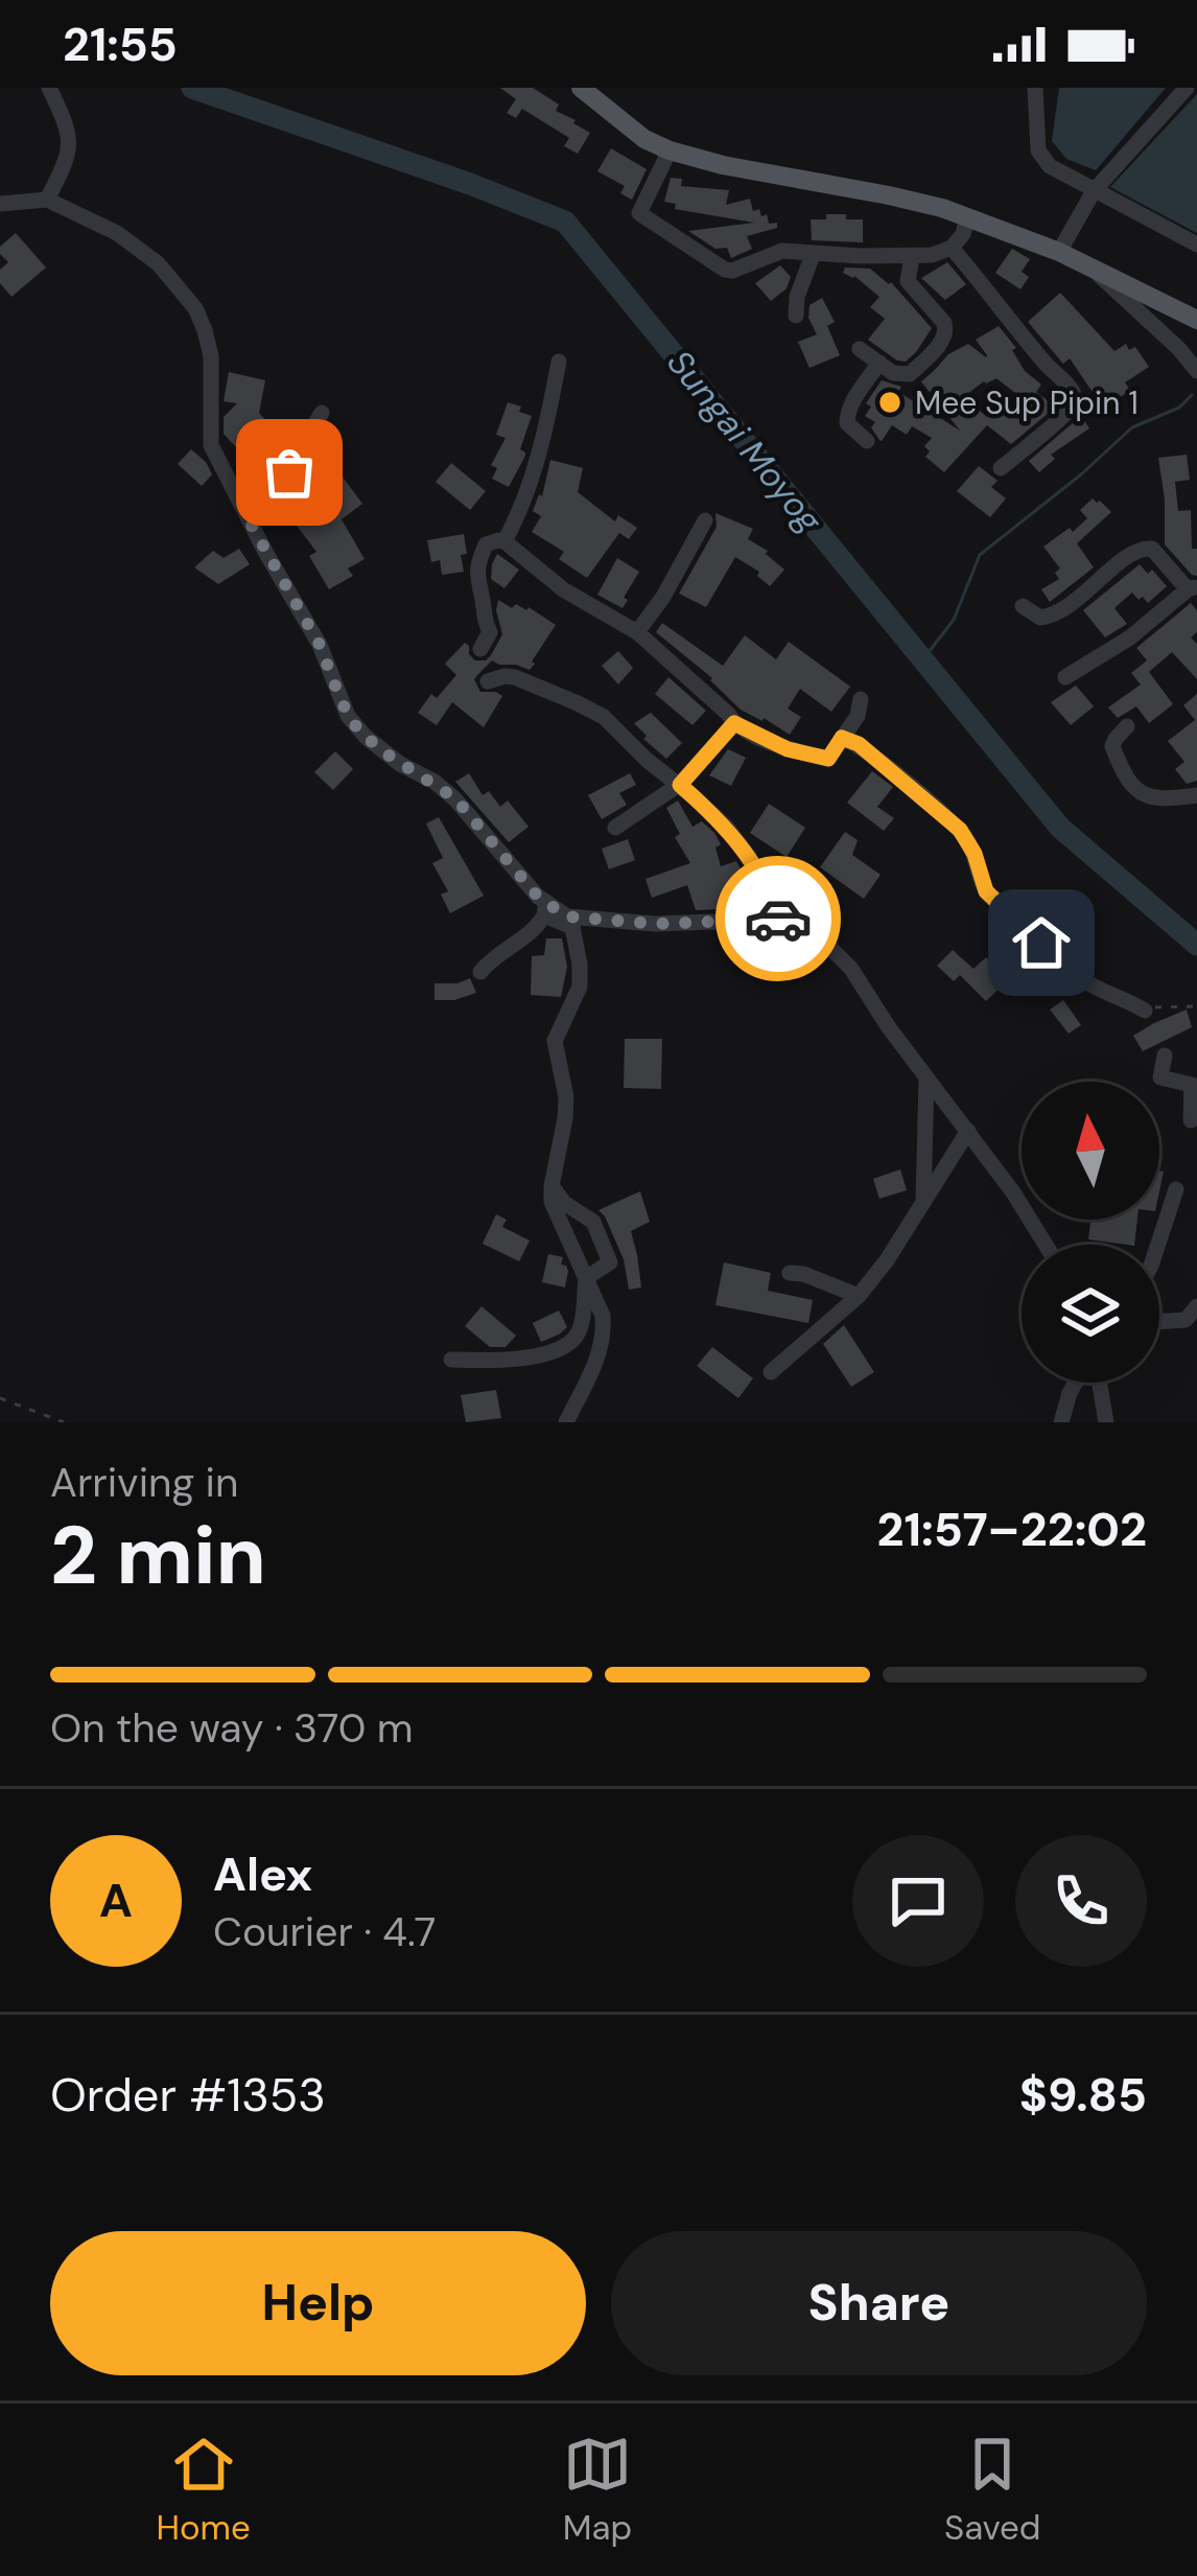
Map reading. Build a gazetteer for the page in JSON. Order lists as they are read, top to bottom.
{
  "water": ["Sungai Moyog"],
  "places": ["Mee Sup Pipin 1"],
  "north": "top",
  "page": {
    "status": "21:55",
    "heading": ["2 min", "Arriving in", "21:57–22:02"],
    "panel": [
      "Alex",
      "Courier · 4.7",
      "Order #1353",
      "$9.85"
    ],
    "bar": "On the way · 370 m",
    "round": "A",
    "buttons": ["Help", "Share"],
    "tabs": ["Home", "Map", "Saved"]
  }
}
